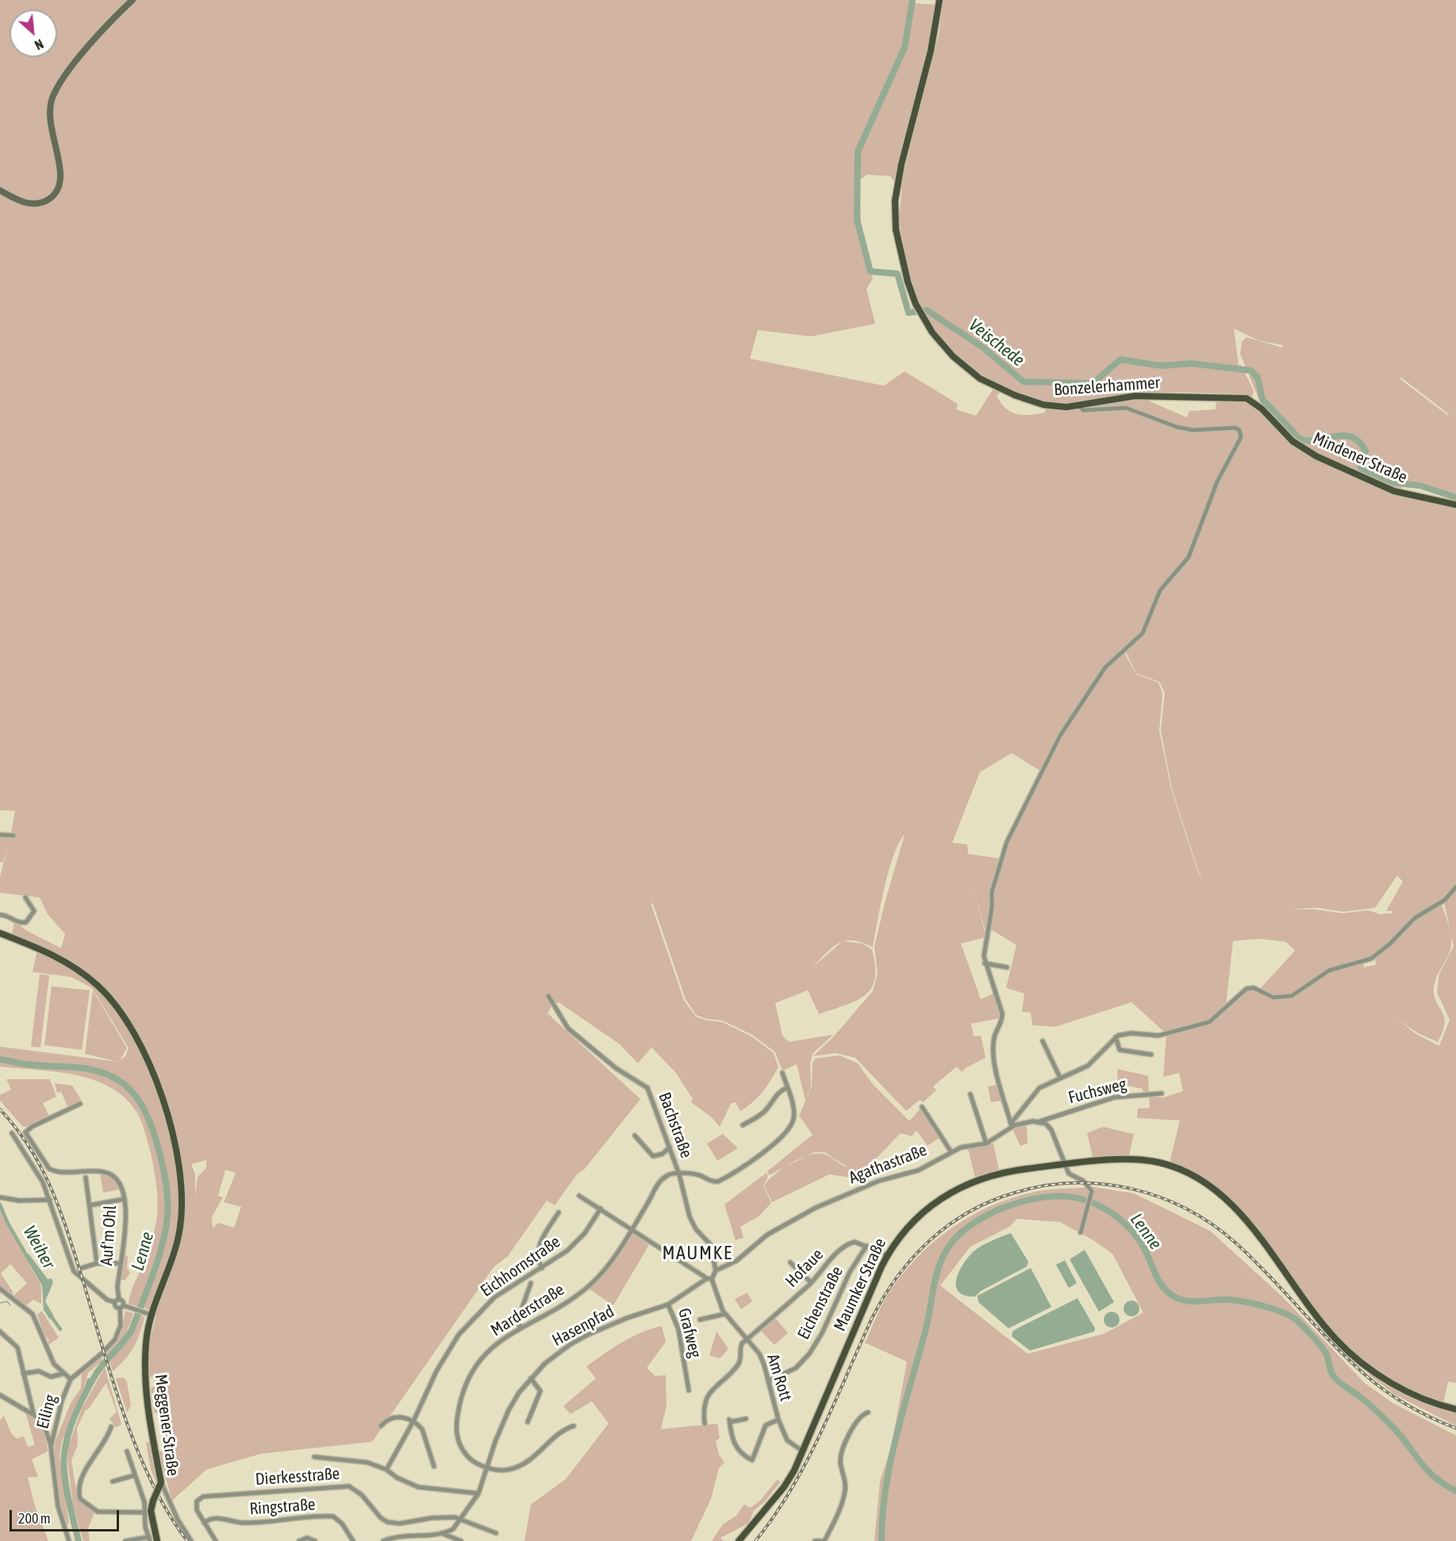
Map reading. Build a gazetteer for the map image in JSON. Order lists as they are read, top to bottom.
{
  "streets": {
    "main road": [
      "Bonzelerhammer",
      "Mindener Straße",
      "Maumker Straße",
      "Meggener Straße"
    ],
    "street": [
      "Fuchsweg",
      "Bachstraße",
      "Agathastraße",
      "Auf'm Ohl",
      "Eichhornstraße",
      "Hofaue",
      "Eichenstraße",
      "Marderstraße",
      "Hasenpfad",
      "Grafweg",
      "Am Rott",
      "Eiling",
      "Dierkesstraße",
      "Ringstraße"
    ]
  },
  "crossings": [
    ["Bonzelerhammer", "Mindener Straße"],
    ["Fuchsweg", "Agathastraße"],
    ["Bachstraße", "Agathastraße"],
    ["Bachstraße", "Marderstraße"],
    ["Hofaue", "Maumker Straße"],
    ["Hofaue", "Eichenstraße"],
    ["Hofaue", "Am Rott"],
    ["Maumker Straße", "Am Rott"],
    ["Eichenstraße", "Am Rott"],
    ["Marderstraße", "Hasenpfad"],
    ["Hasenpfad", "Grafweg"],
    ["Hasenpfad", "Dierkesstraße"],
    ["Grafweg", "Am Rott"],
    ["Dierkesstraße", "Ringstraße"]
  ],
  "districts": ["MAUMKE"],
  "water": ["Veischede", "Lenne", "Weiher"],
  "scale_bar": "200 m",
  "north": "bottom right"
}
